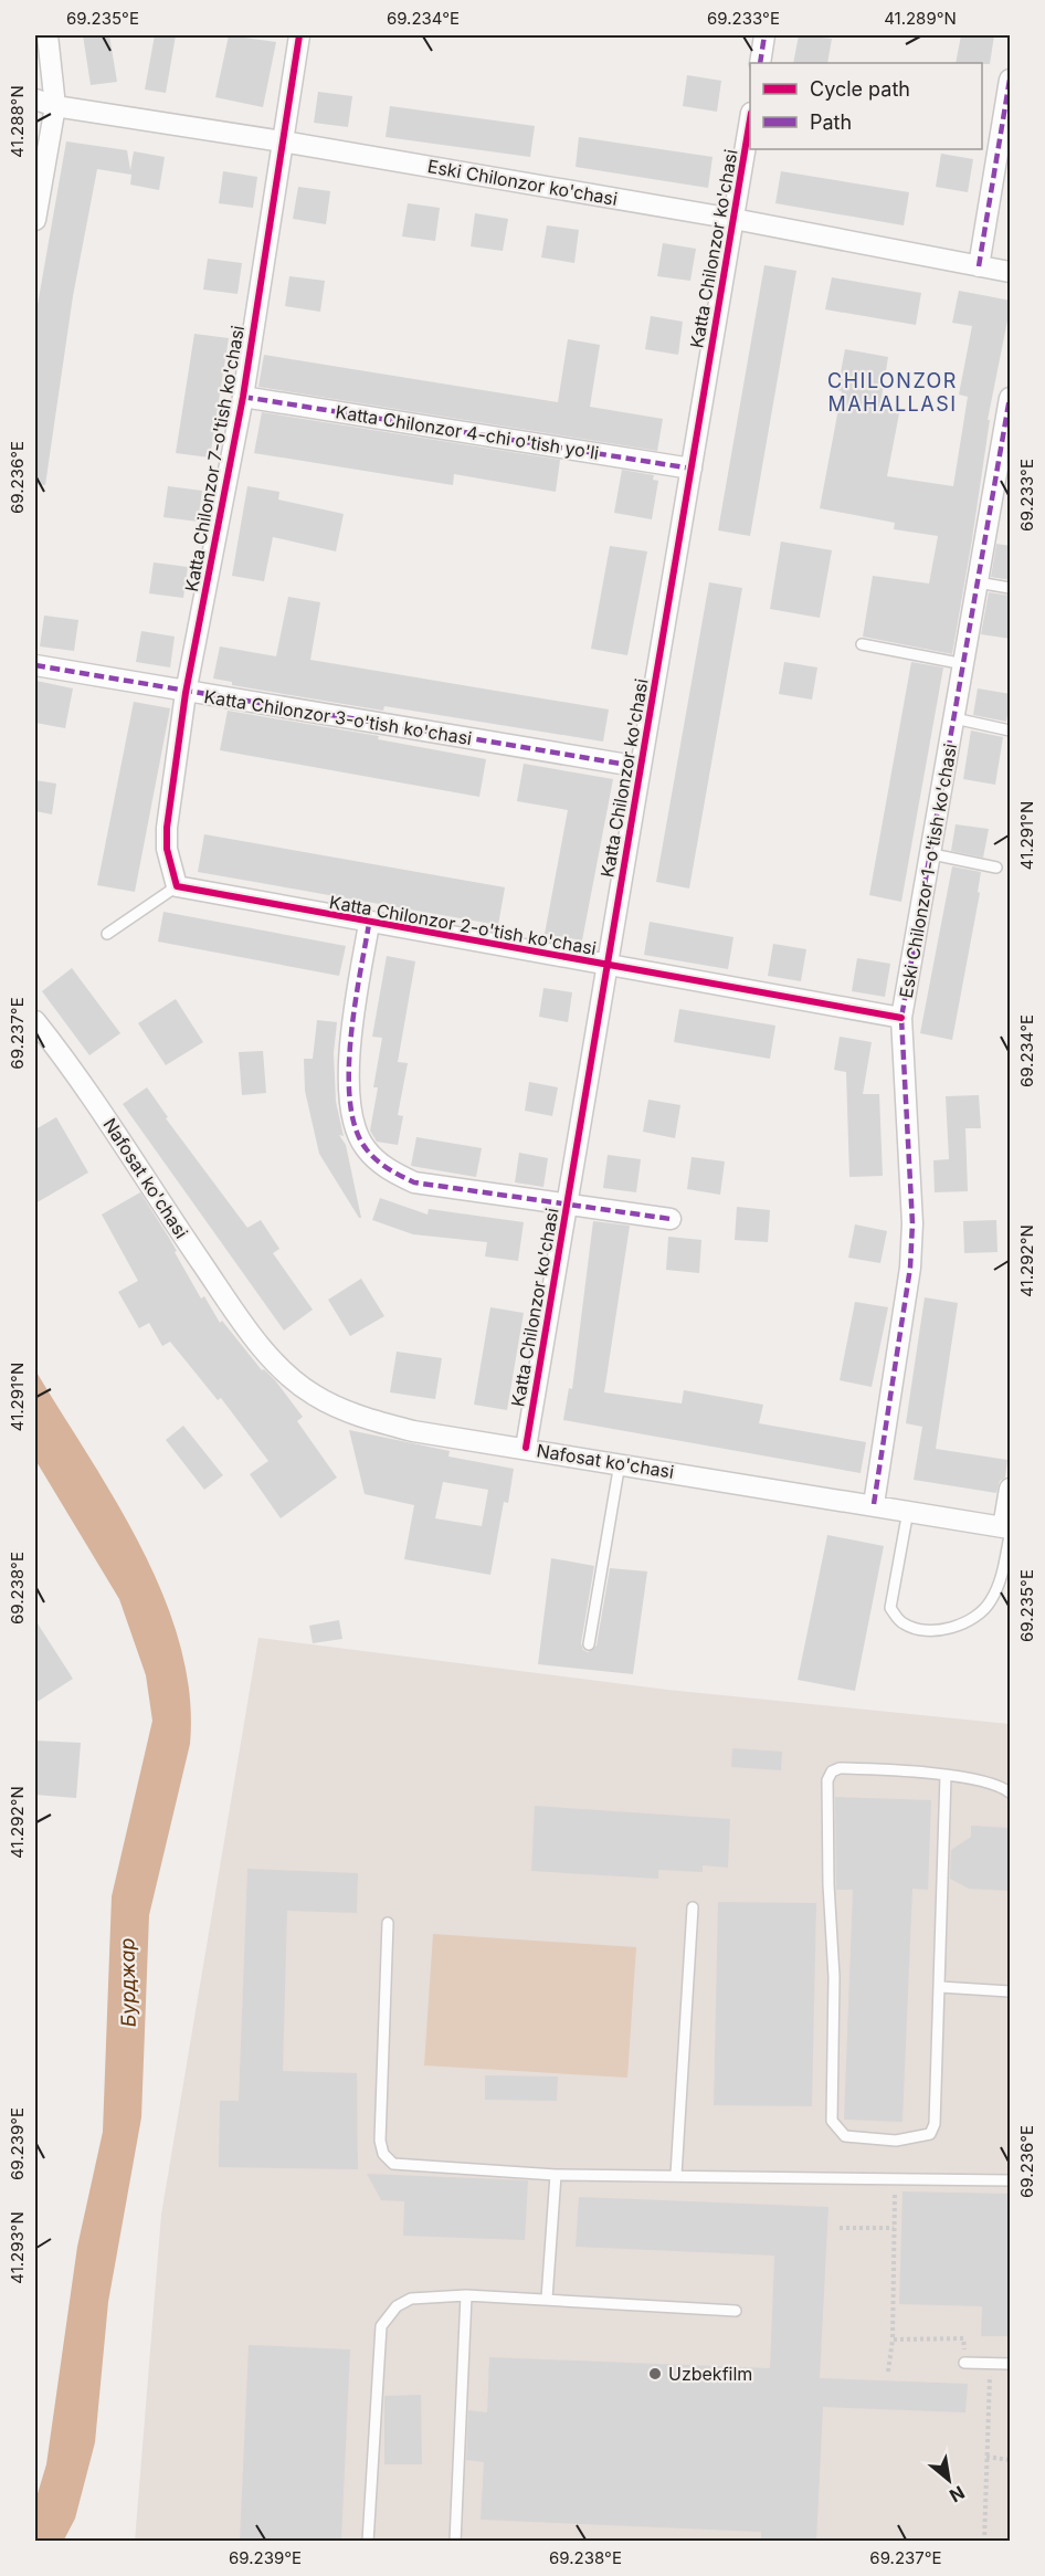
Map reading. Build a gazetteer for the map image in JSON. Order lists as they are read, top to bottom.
{
  "streets": {
    "street": [
      "Eski Chilonzor ko'chasi",
      "Katta Chilonzor ko'chasi",
      "Katta Chilonzor 4-chi o'tish yo'li",
      "Katta Chilonzor 7-o'tish ko'chasi",
      "Katta Chilonzor 3-o'tish ko'chasi",
      "Eski Chilonzor 1-o'tish ko'chasi",
      "Katta Chilonzor 2-o'tish ko'chasi",
      "Nafosat ko'chasi"
    ]
  },
  "crossings": [
    ["Eski Chilonzor ko'chasi", "Katta Chilonzor ko'chasi"],
    ["Eski Chilonzor ko'chasi", "Katta Chilonzor 7-o'tish ko'chasi"],
    ["Katta Chilonzor ko'chasi", "Katta Chilonzor 4-chi o'tish yo'li"],
    ["Katta Chilonzor ko'chasi", "Katta Chilonzor 3-o'tish ko'chasi"],
    ["Katta Chilonzor ko'chasi", "Katta Chilonzor 2-o'tish ko'chasi"],
    ["Katta Chilonzor ko'chasi", "Nafosat ko'chasi"],
    ["Katta Chilonzor 4-chi o'tish yo'li", "Katta Chilonzor 7-o'tish ko'chasi"],
    ["Katta Chilonzor 7-o'tish ko'chasi", "Katta Chilonzor 3-o'tish ko'chasi"],
    ["Katta Chilonzor 7-o'tish ko'chasi", "Katta Chilonzor 2-o'tish ko'chasi"],
    ["Eski Chilonzor 1-o'tish ko'chasi", "Katta Chilonzor 2-o'tish ko'chasi"],
    ["Eski Chilonzor 1-o'tish ko'chasi", "Nafosat ko'chasi"]
  ],
  "districts": ["CHILONZOR MAHALLASI"],
  "water": ["Бурджар"],
  "places": ["Uzbekfilm"],
  "legend": ["Cycle path", "Path"],
  "north": "bottom right",
  "coordinates": [
    "69.235°E",
    "69.234°E",
    "69.233°E",
    "41.289°N",
    "41.288°N",
    "69.236°E",
    "41.291°N",
    "69.237°E",
    "41.292°N",
    "69.238°E",
    "69.239°E",
    "41.293°N"
  ]
}
